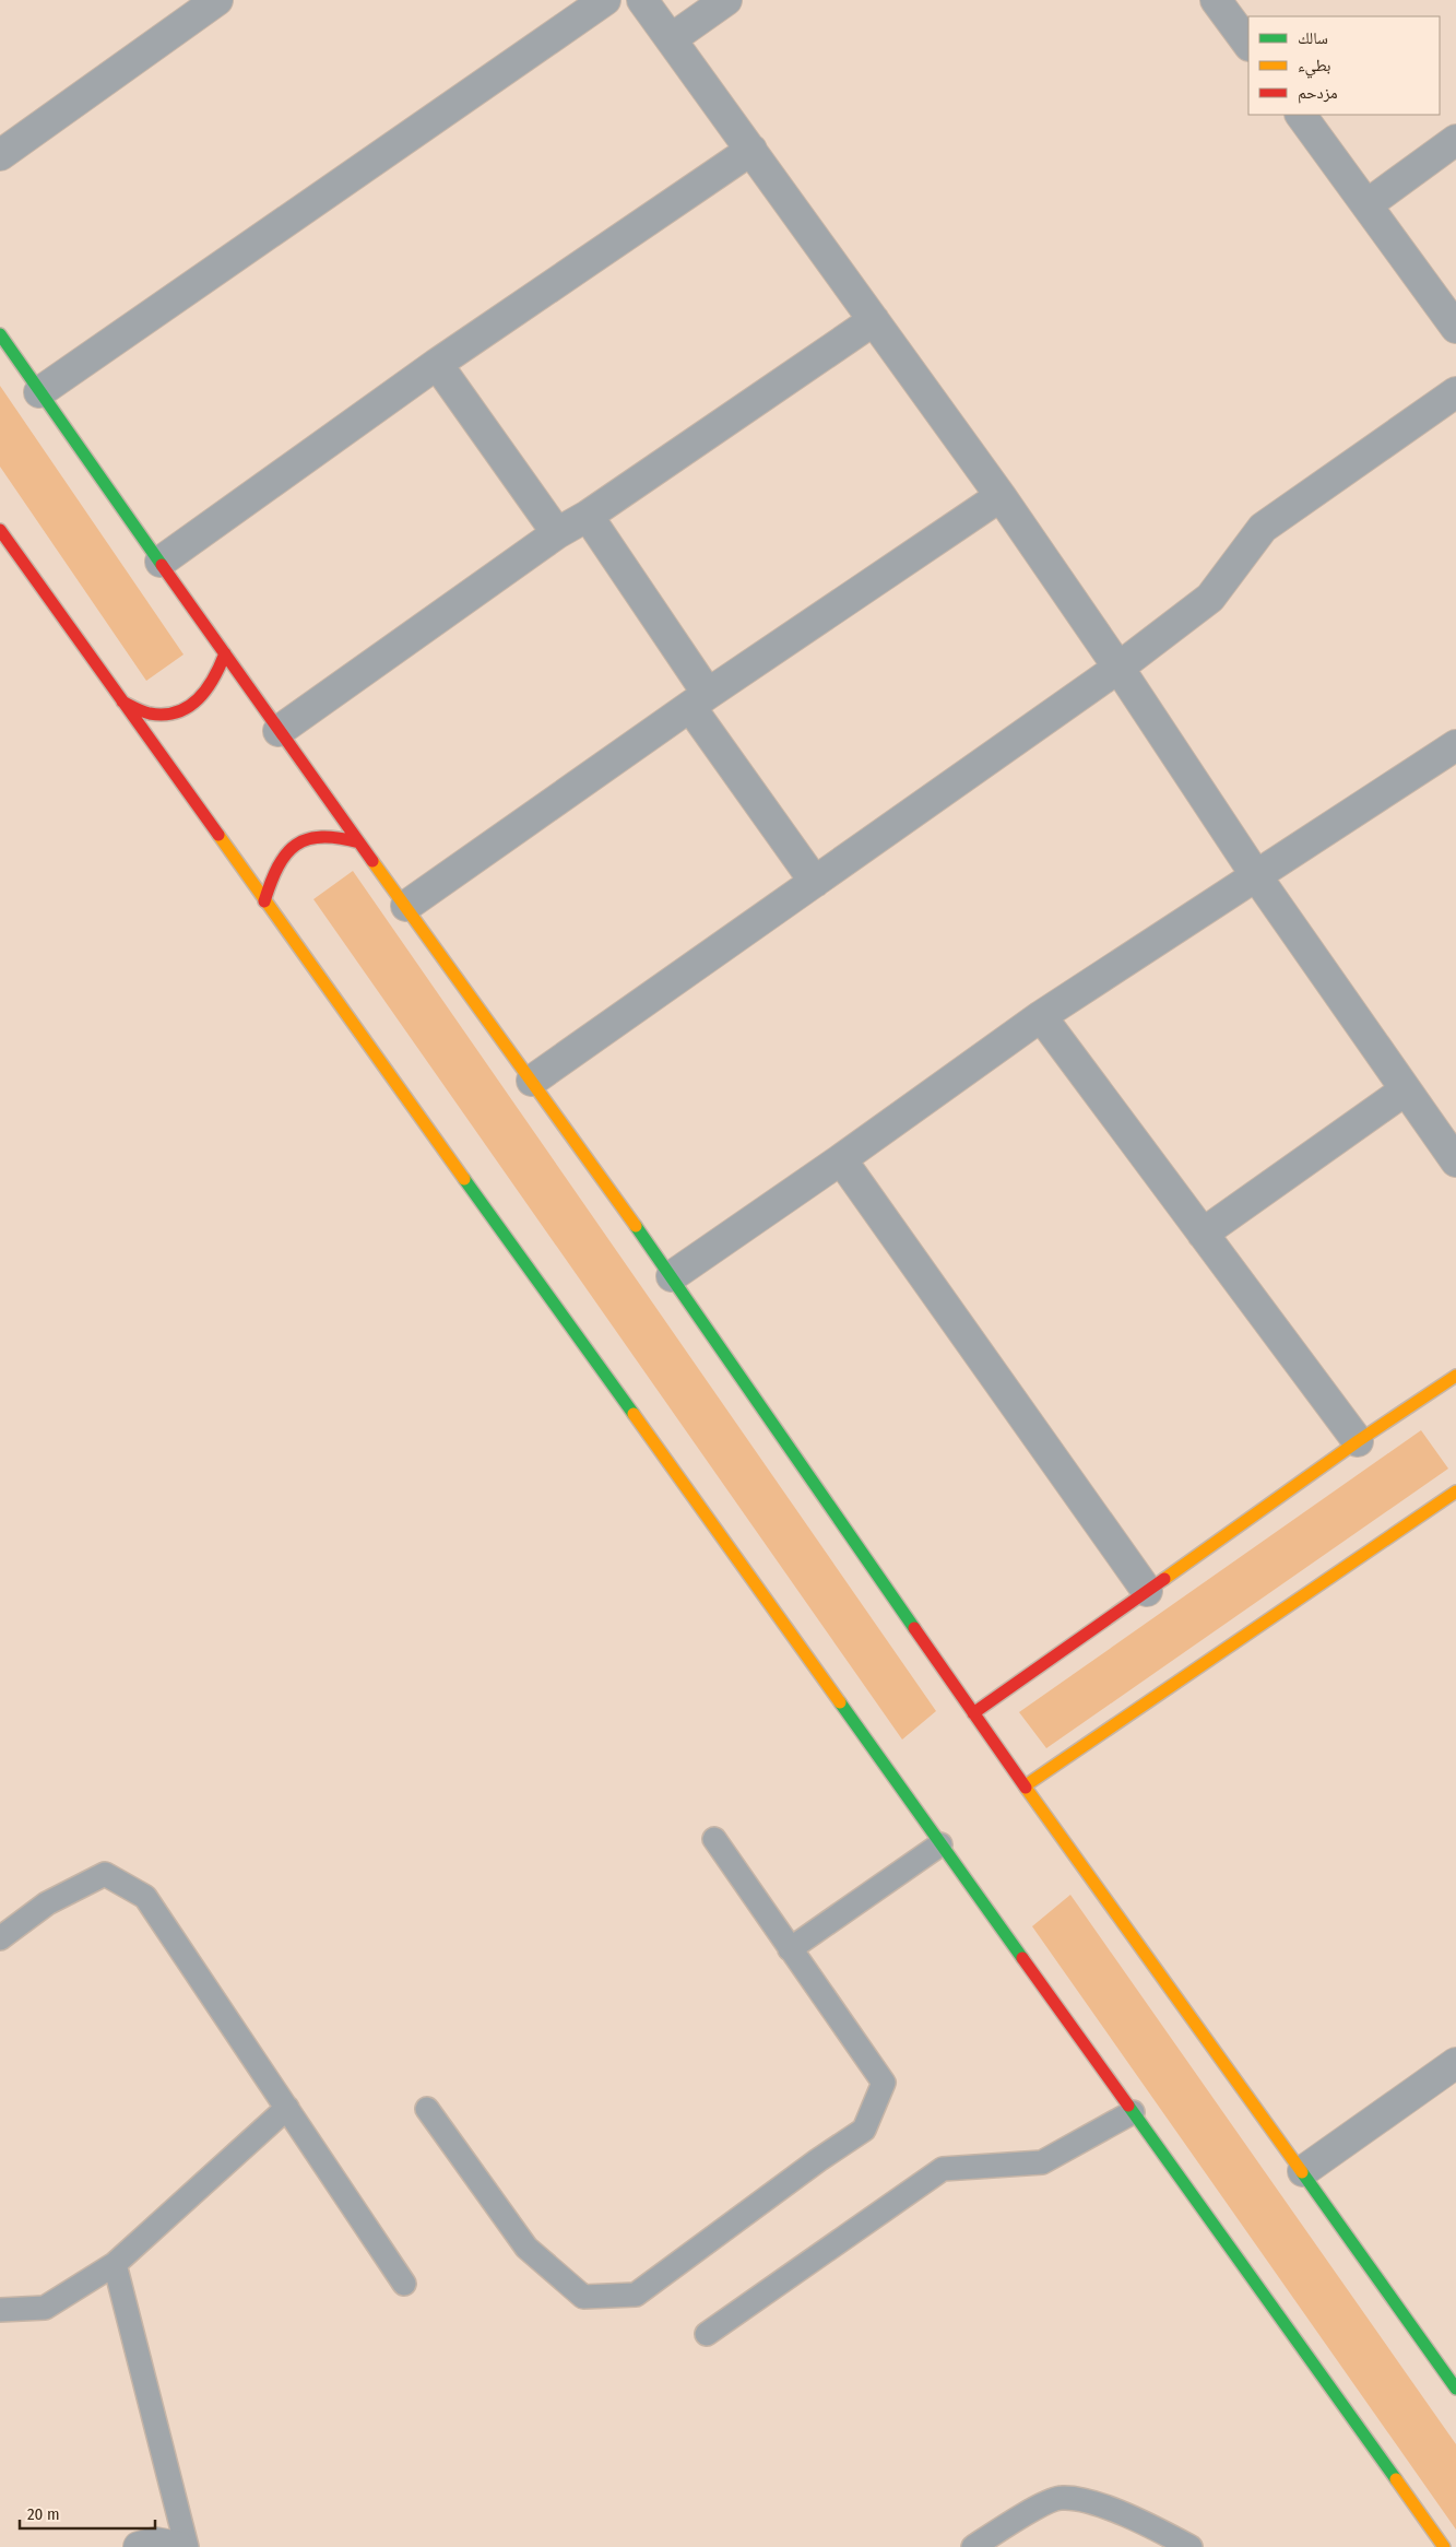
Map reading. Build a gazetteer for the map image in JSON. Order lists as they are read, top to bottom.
{
  "legend": ["سالك", "بطيء", "مزدحم"],
  "scale_bar": "20 m"
}
